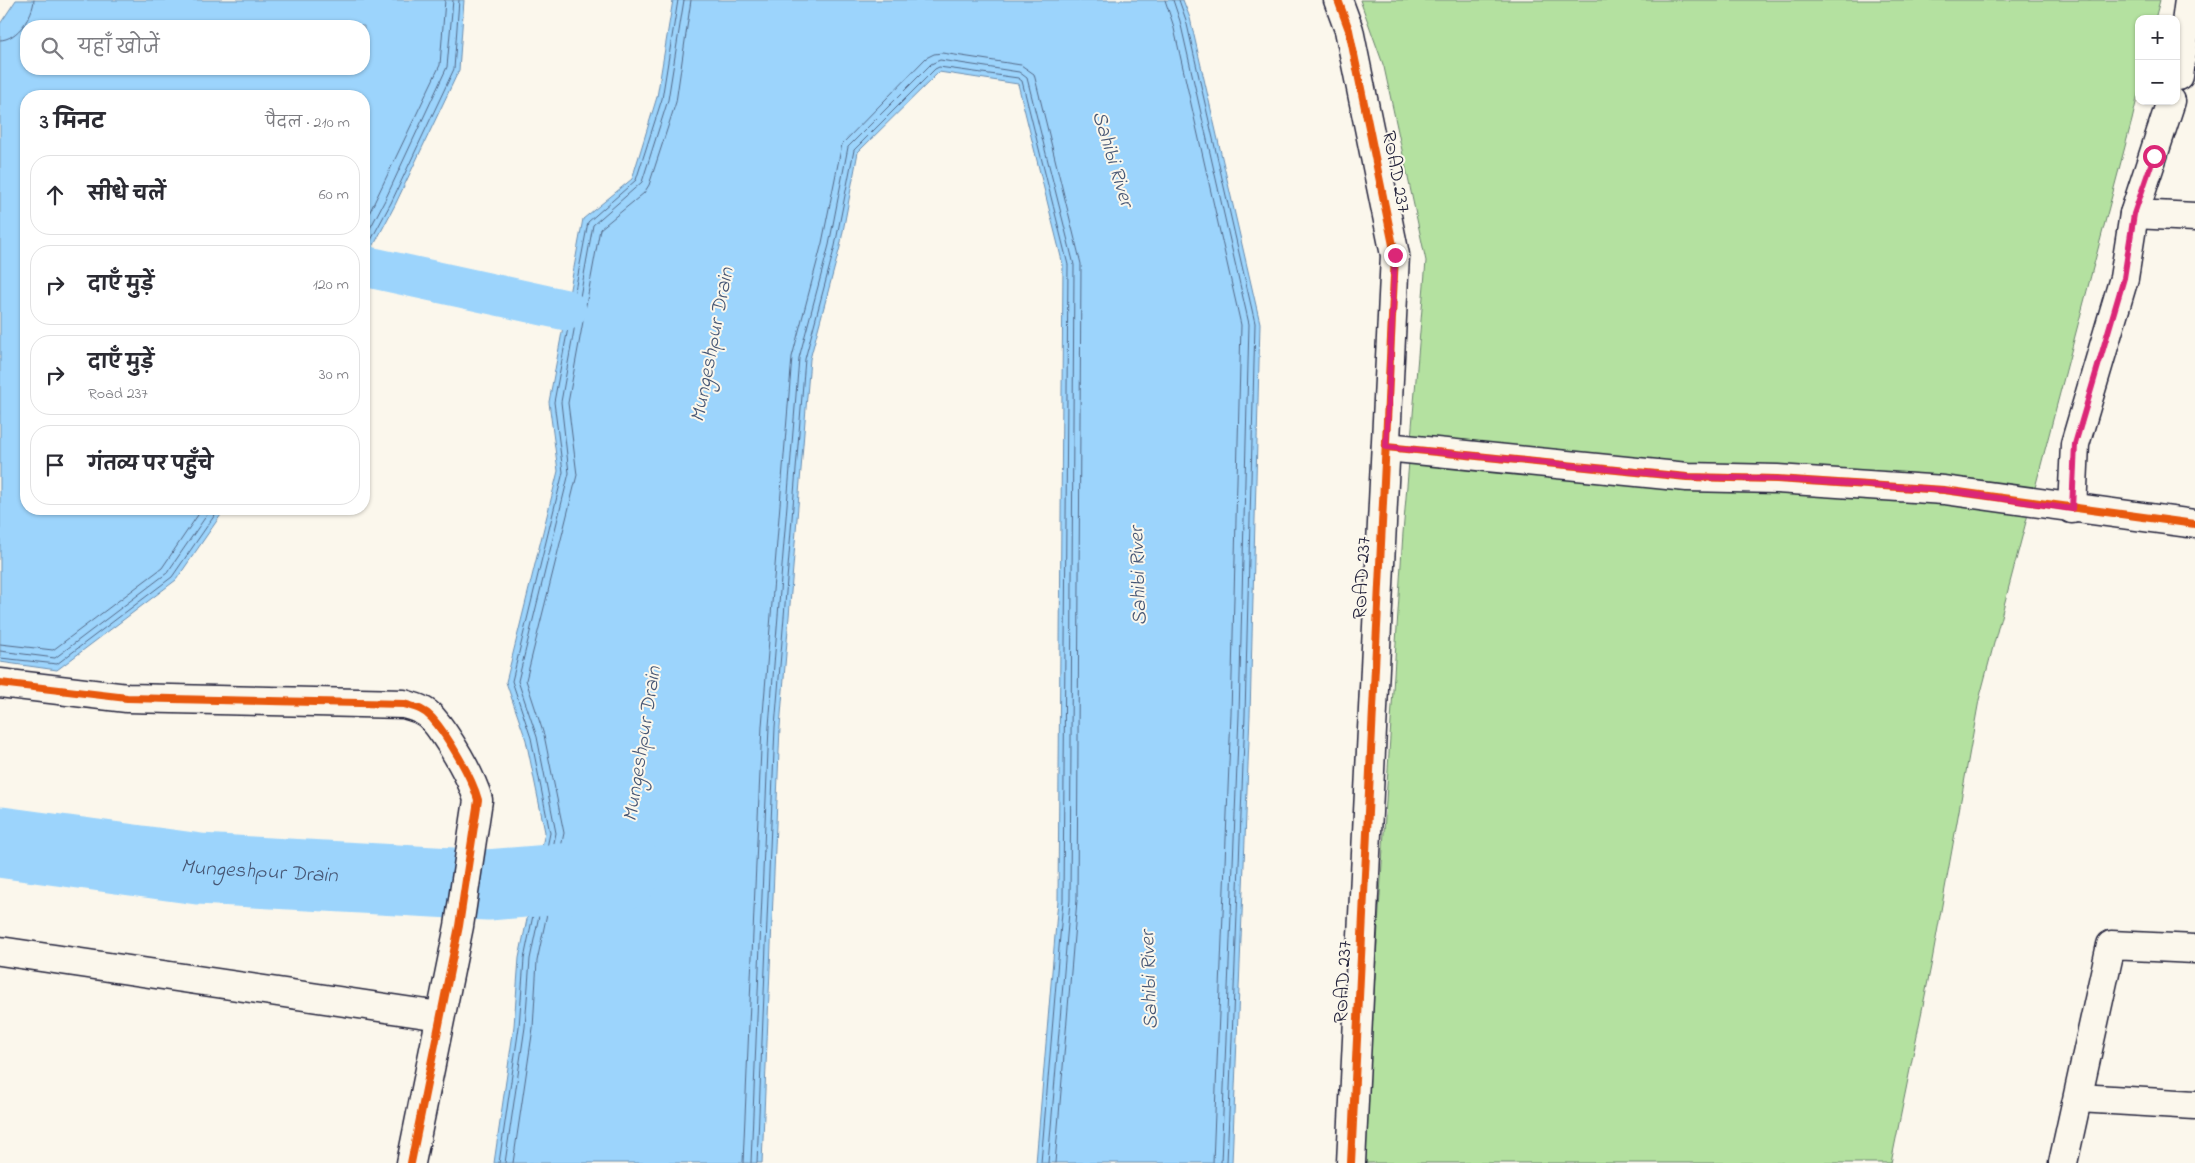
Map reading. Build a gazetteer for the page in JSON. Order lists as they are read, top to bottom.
{
  "streets": {
    "street": ["ROAD 237"]
  },
  "water": ["Sahibi River", "Mungeshpur Drain"],
  "page": {
    "map_buttons": ["+", "−"],
    "search": "यहाँ खोजें",
    "heading": ["3 मिनट", "पैदल · 210 m"],
    "list": [
      ["सीधे चलें", "60 m"],
      ["दाएँ मुड़ें", "120 m"],
      ["दाएँ मुड़ें", "Road 237", "30 m"],
      "गंतव्य पर पहुँचे"
    ]
  }
}
